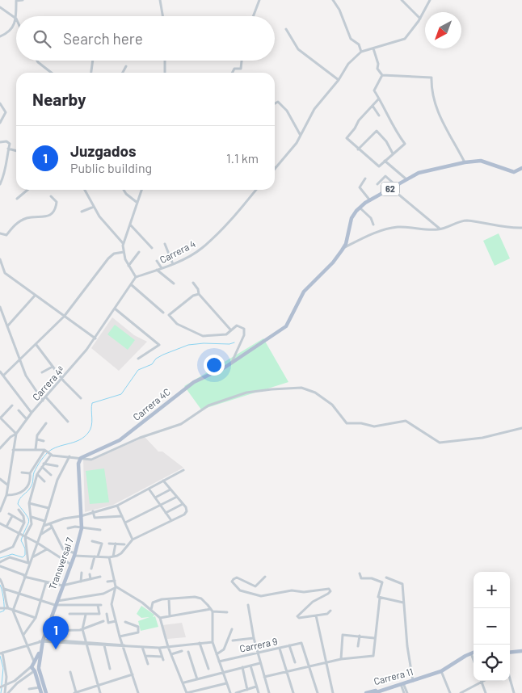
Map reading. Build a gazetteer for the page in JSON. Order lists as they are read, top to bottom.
{
  "streets": {
    "main road": [
      "62",
      "Carrera 4C",
      "Transversal 7",
      "Carrera 11"
    ],
    "street": ["Carrera 4", "Carrera 4ª", "Carrera 9"]
  },
  "crossings": [
    ["62", "Carrera 4C"],
    ["Carrera 4", "Carrera 4ª"],
    ["Carrera 4C", "Transversal 7"]
  ],
  "north": "bottom left",
  "page": {
    "search": "Search here",
    "heading": "Nearby",
    "list": [
      {
        "mark": "1",
        "name": "Juzgados",
        "note": "Public building",
        "value": "1.1 km"
      }
    ],
    "map_buttons": ["+", "−"],
    "pins": "1"
  }
}
